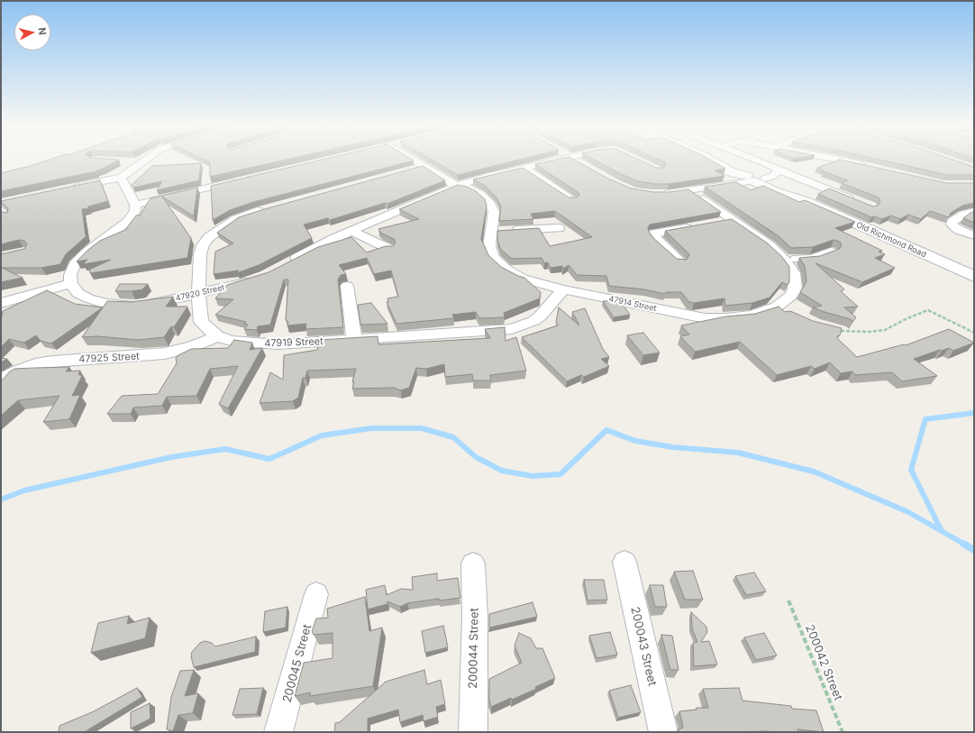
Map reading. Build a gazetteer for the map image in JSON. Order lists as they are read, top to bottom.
{
  "streets": {
    "street": [
      "Old Richmond Road",
      "47920 Street",
      "47914 Street",
      "47919 Street",
      "47925 Street",
      "200043 Street",
      "200044 Street",
      "200045 Street"
    ],
    "path": ["200042 Street"]
  },
  "crossings": [
    ["47920 Street", "47919 Street"],
    ["47914 Street", "47919 Street"],
    ["47919 Street", "47925 Street"]
  ],
  "north": "right"
}
